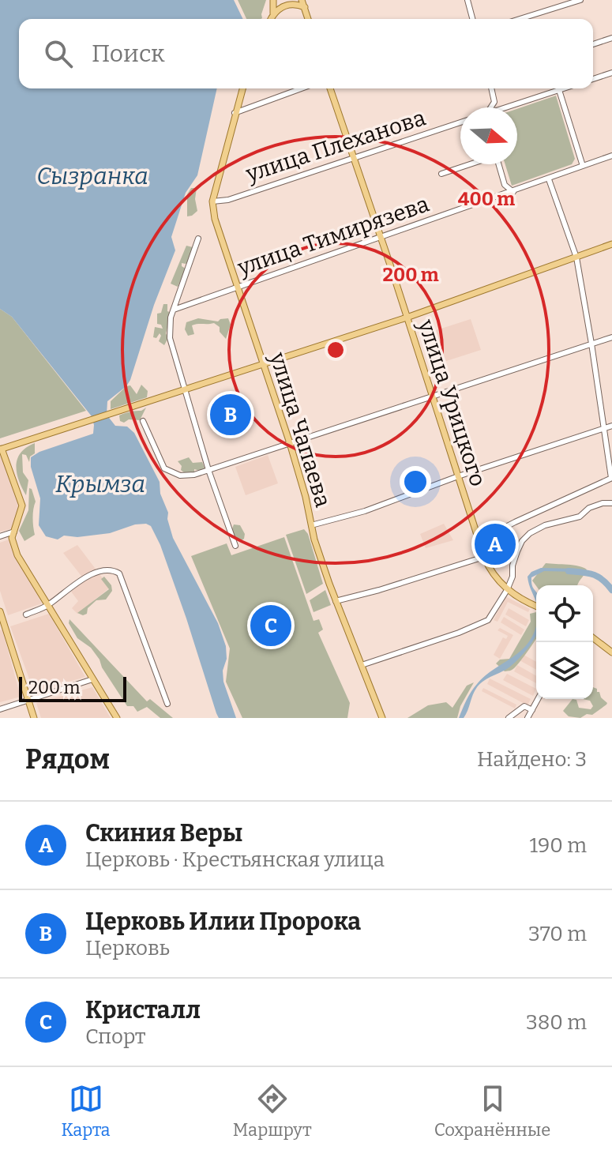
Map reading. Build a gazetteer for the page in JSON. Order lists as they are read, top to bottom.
{
  "streets": {
    "main road": ["улица Урицкого", "улица Чапаева"],
    "street": ["улица Плеханова", "улица Тимирязева"]
  },
  "crossings": [
    ["улица Плеханова", "улица Урицкого"],
    ["улица Плеханова", "улица Чапаева"],
    ["улица Тимирязева", "улица Урицкого"],
    ["улица Тимирязева", "улица Чапаева"]
  ],
  "water": ["Сызранка", "Крымза"],
  "scale_bar": "200 m",
  "north": "right",
  "page": {
    "search": "Поиск",
    "pins": ["B", "A", "C"],
    "scale": "200 m",
    "heading": ["Рядом", "Найдено: 3"],
    "list": [
      {
        "mark": "A",
        "name": "Скиния Веры",
        "note": "Церковь · Крестьянская улица",
        "value": "190 m"
      },
      {
        "mark": "B",
        "name": "Церковь Илии Пророка",
        "note": "Церковь",
        "value": "370 m"
      },
      {
        "mark": "C",
        "name": "Кристалл",
        "note": "Спорт",
        "value": "380 m"
      }
    ],
    "nav": ["Карта", "Маршрут", "Сохранённые"]
  },
  "rings": ["400 m", "200 m"]
}
